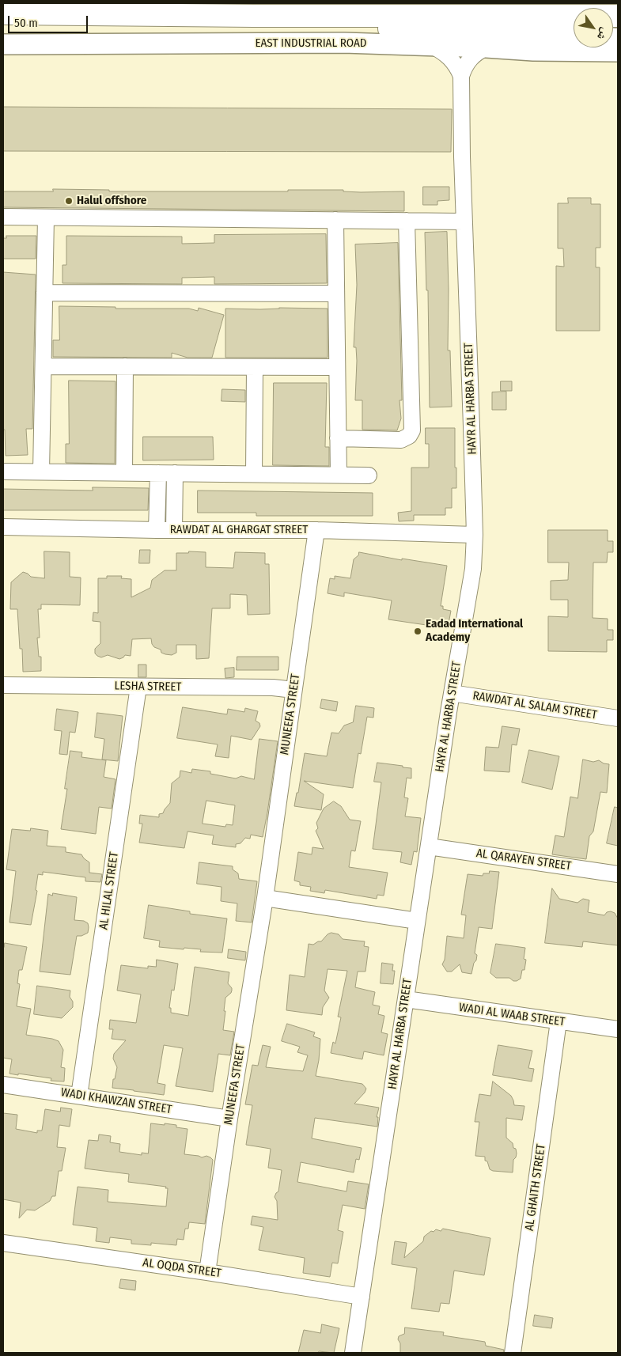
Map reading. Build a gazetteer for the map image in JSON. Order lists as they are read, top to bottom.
{
  "streets": {
    "main road": ["EAST INDUSTRIAL ROAD"],
    "street": [
      "HAYR AL HARBA STREET",
      "RAWDAT AL GHARGAT STREET",
      "LESHA STREET",
      "RAWDAT AL SALAM STREET",
      "MUNEEFA STREET",
      "AL QARAYEN STREET",
      "AL HILAL STREET",
      "WADI AL WAAB STREET",
      "WADI KHAWZAN STREET",
      "AL GHAITH STREET",
      "AL OQDA STREET"
    ]
  },
  "crossings": [
    ["EAST INDUSTRIAL ROAD", "HAYR AL HARBA STREET"],
    ["HAYR AL HARBA STREET", "RAWDAT AL GHARGAT STREET"],
    ["HAYR AL HARBA STREET", "RAWDAT AL SALAM STREET"],
    ["HAYR AL HARBA STREET", "AL QARAYEN STREET"],
    ["HAYR AL HARBA STREET", "WADI AL WAAB STREET"],
    ["HAYR AL HARBA STREET", "AL OQDA STREET"],
    ["RAWDAT AL GHARGAT STREET", "MUNEEFA STREET"],
    ["LESHA STREET", "MUNEEFA STREET"],
    ["LESHA STREET", "AL HILAL STREET"],
    ["MUNEEFA STREET", "WADI KHAWZAN STREET"],
    ["MUNEEFA STREET", "AL OQDA STREET"],
    ["AL HILAL STREET", "WADI KHAWZAN STREET"],
    ["WADI AL WAAB STREET", "AL GHAITH STREET"]
  ],
  "places": ["Halul offshore", "Eadad International Academy"],
  "scale_bar": "50 m",
  "north": "bottom right"
}
